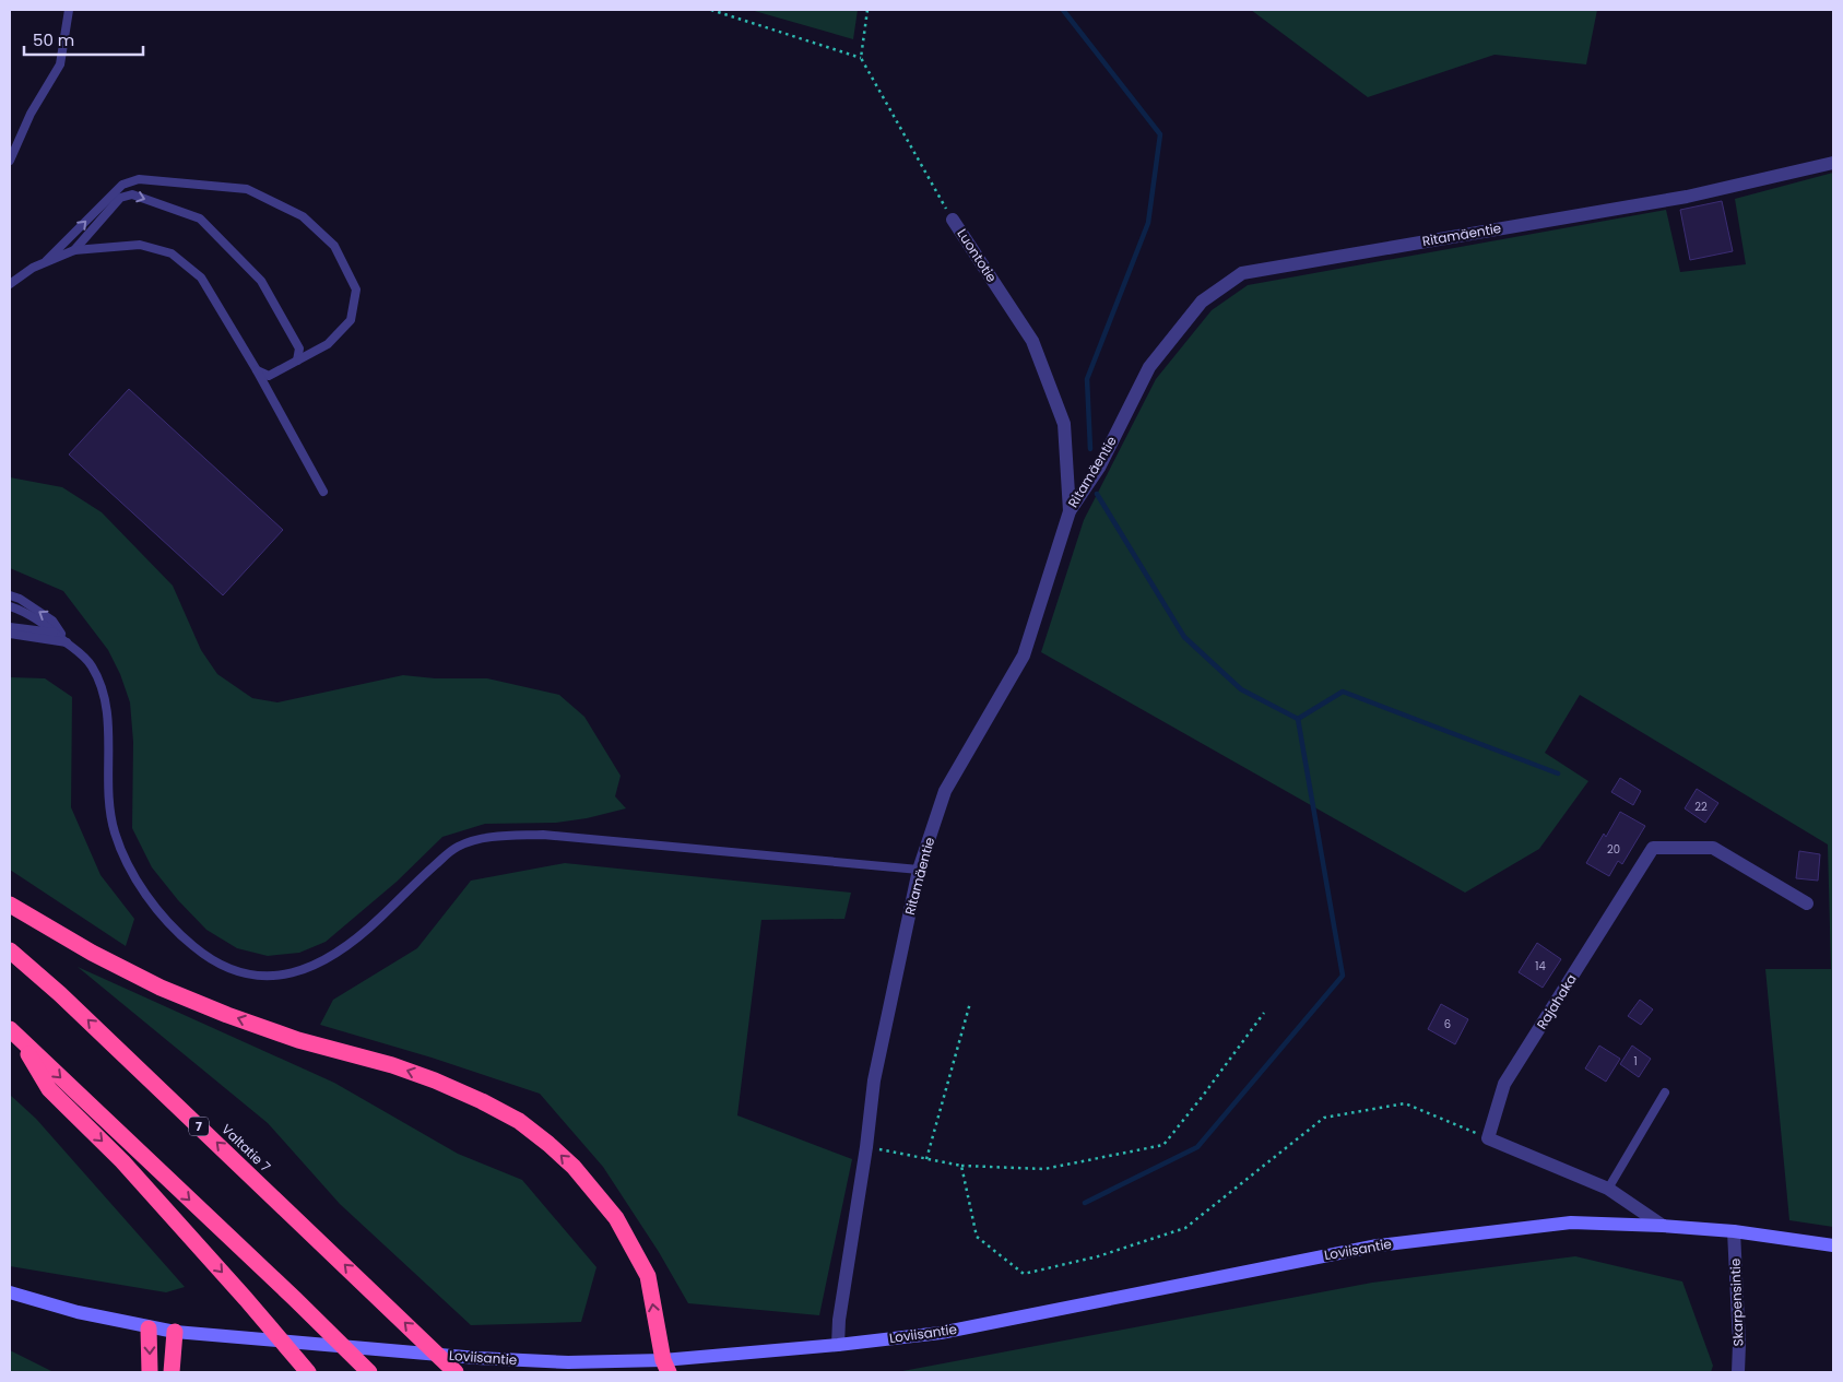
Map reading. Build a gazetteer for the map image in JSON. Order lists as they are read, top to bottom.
{
  "streets": {
    "highway": ["7", "Valtatie 7"],
    "main road": ["Loviisantie"],
    "street": [
      "Ritamäentie",
      "Luontotie",
      "Rajahaka",
      "Skarpensintie"
    ]
  },
  "crossings": [
    ["Ritamäentie", "Luontotie"],
    ["Ritamäentie", "Loviisantie"],
    ["Loviisantie", "Skarpensintie"]
  ],
  "house_numbers": [
    "22",
    "20",
    "14",
    "6",
    "1"
  ],
  "scale_bar": "50 m"
}
